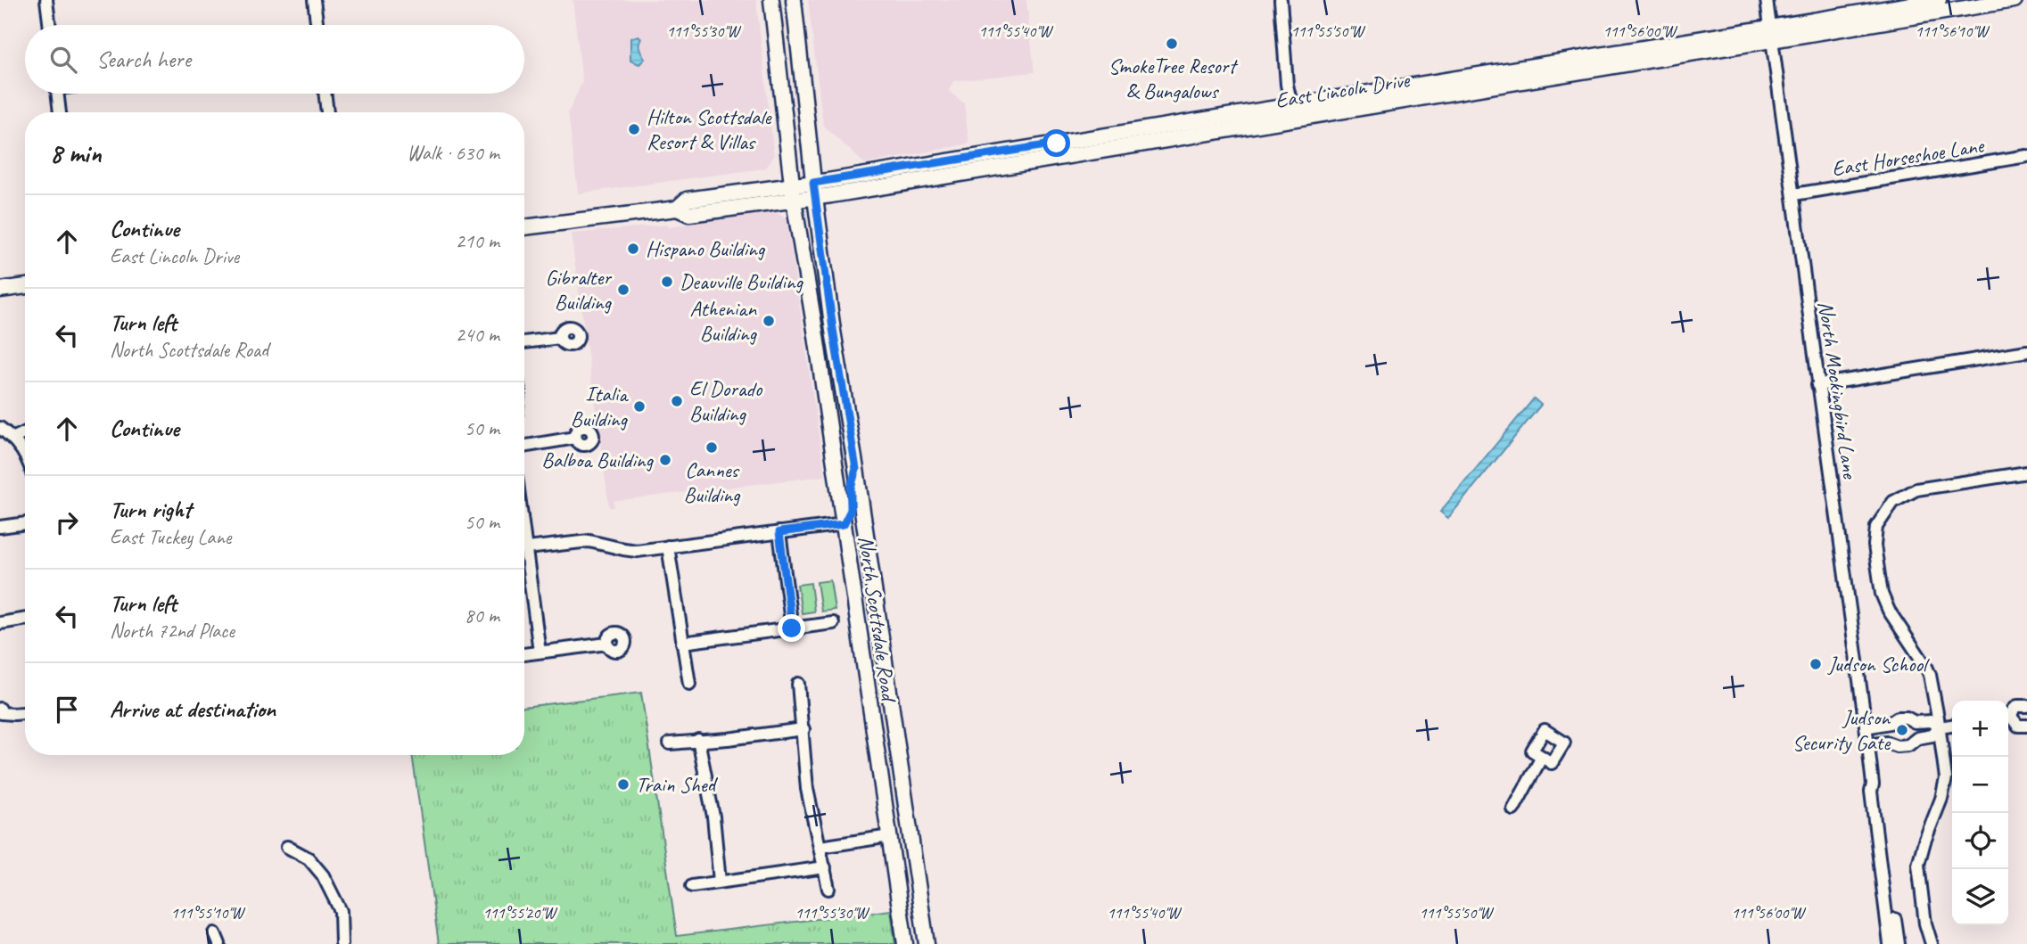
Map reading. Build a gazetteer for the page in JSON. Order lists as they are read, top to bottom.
{
  "streets": {
    "main road": ["East Lincoln Drive", "North Scottsdale Road"],
    "street": ["East Horseshoe Lane", "North Mockingbird Lane"]
  },
  "crossings": [
    ["East Lincoln Drive", "North Mockingbird Lane"],
    ["East Lincoln Drive", "North Scottsdale Road"],
    ["East Horseshoe Lane", "North Mockingbird Lane"]
  ],
  "places": [
    "SmokeTree Resort & Bungalows",
    "Hilton Scottsdale Resort & Villas",
    "Hispano Building",
    "Deauville Building",
    "Gibralter Building",
    "Athenian Building",
    "El Dorado Building",
    "Italia Building",
    "Cannes Building",
    "Balboa Building",
    "Judson School",
    "Judson Security Gate",
    "Train Shed"
  ],
  "page": {
    "search": "Search here",
    "heading": ["8 min", "Walk · 630 m"],
    "list": [
      ["Continue", "East Lincoln Drive", "210 m"],
      ["Turn left", "North Scottsdale Road", "240 m"],
      ["Continue", "50 m"],
      ["Turn right", "East Tuckey Lane", "50 m"],
      ["Turn left", "North 72nd Place", "80 m"],
      "Arrive at destination"
    ],
    "map_buttons": ["+", "−"]
  },
  "coordinates": [
    "111°55'30\"W",
    "111°55'40\"W",
    "111°55'50\"W",
    "111°56'00\"W",
    "111°56'10\"W",
    "111°55'10\"W",
    "111°55'20\"W"
  ]
}
